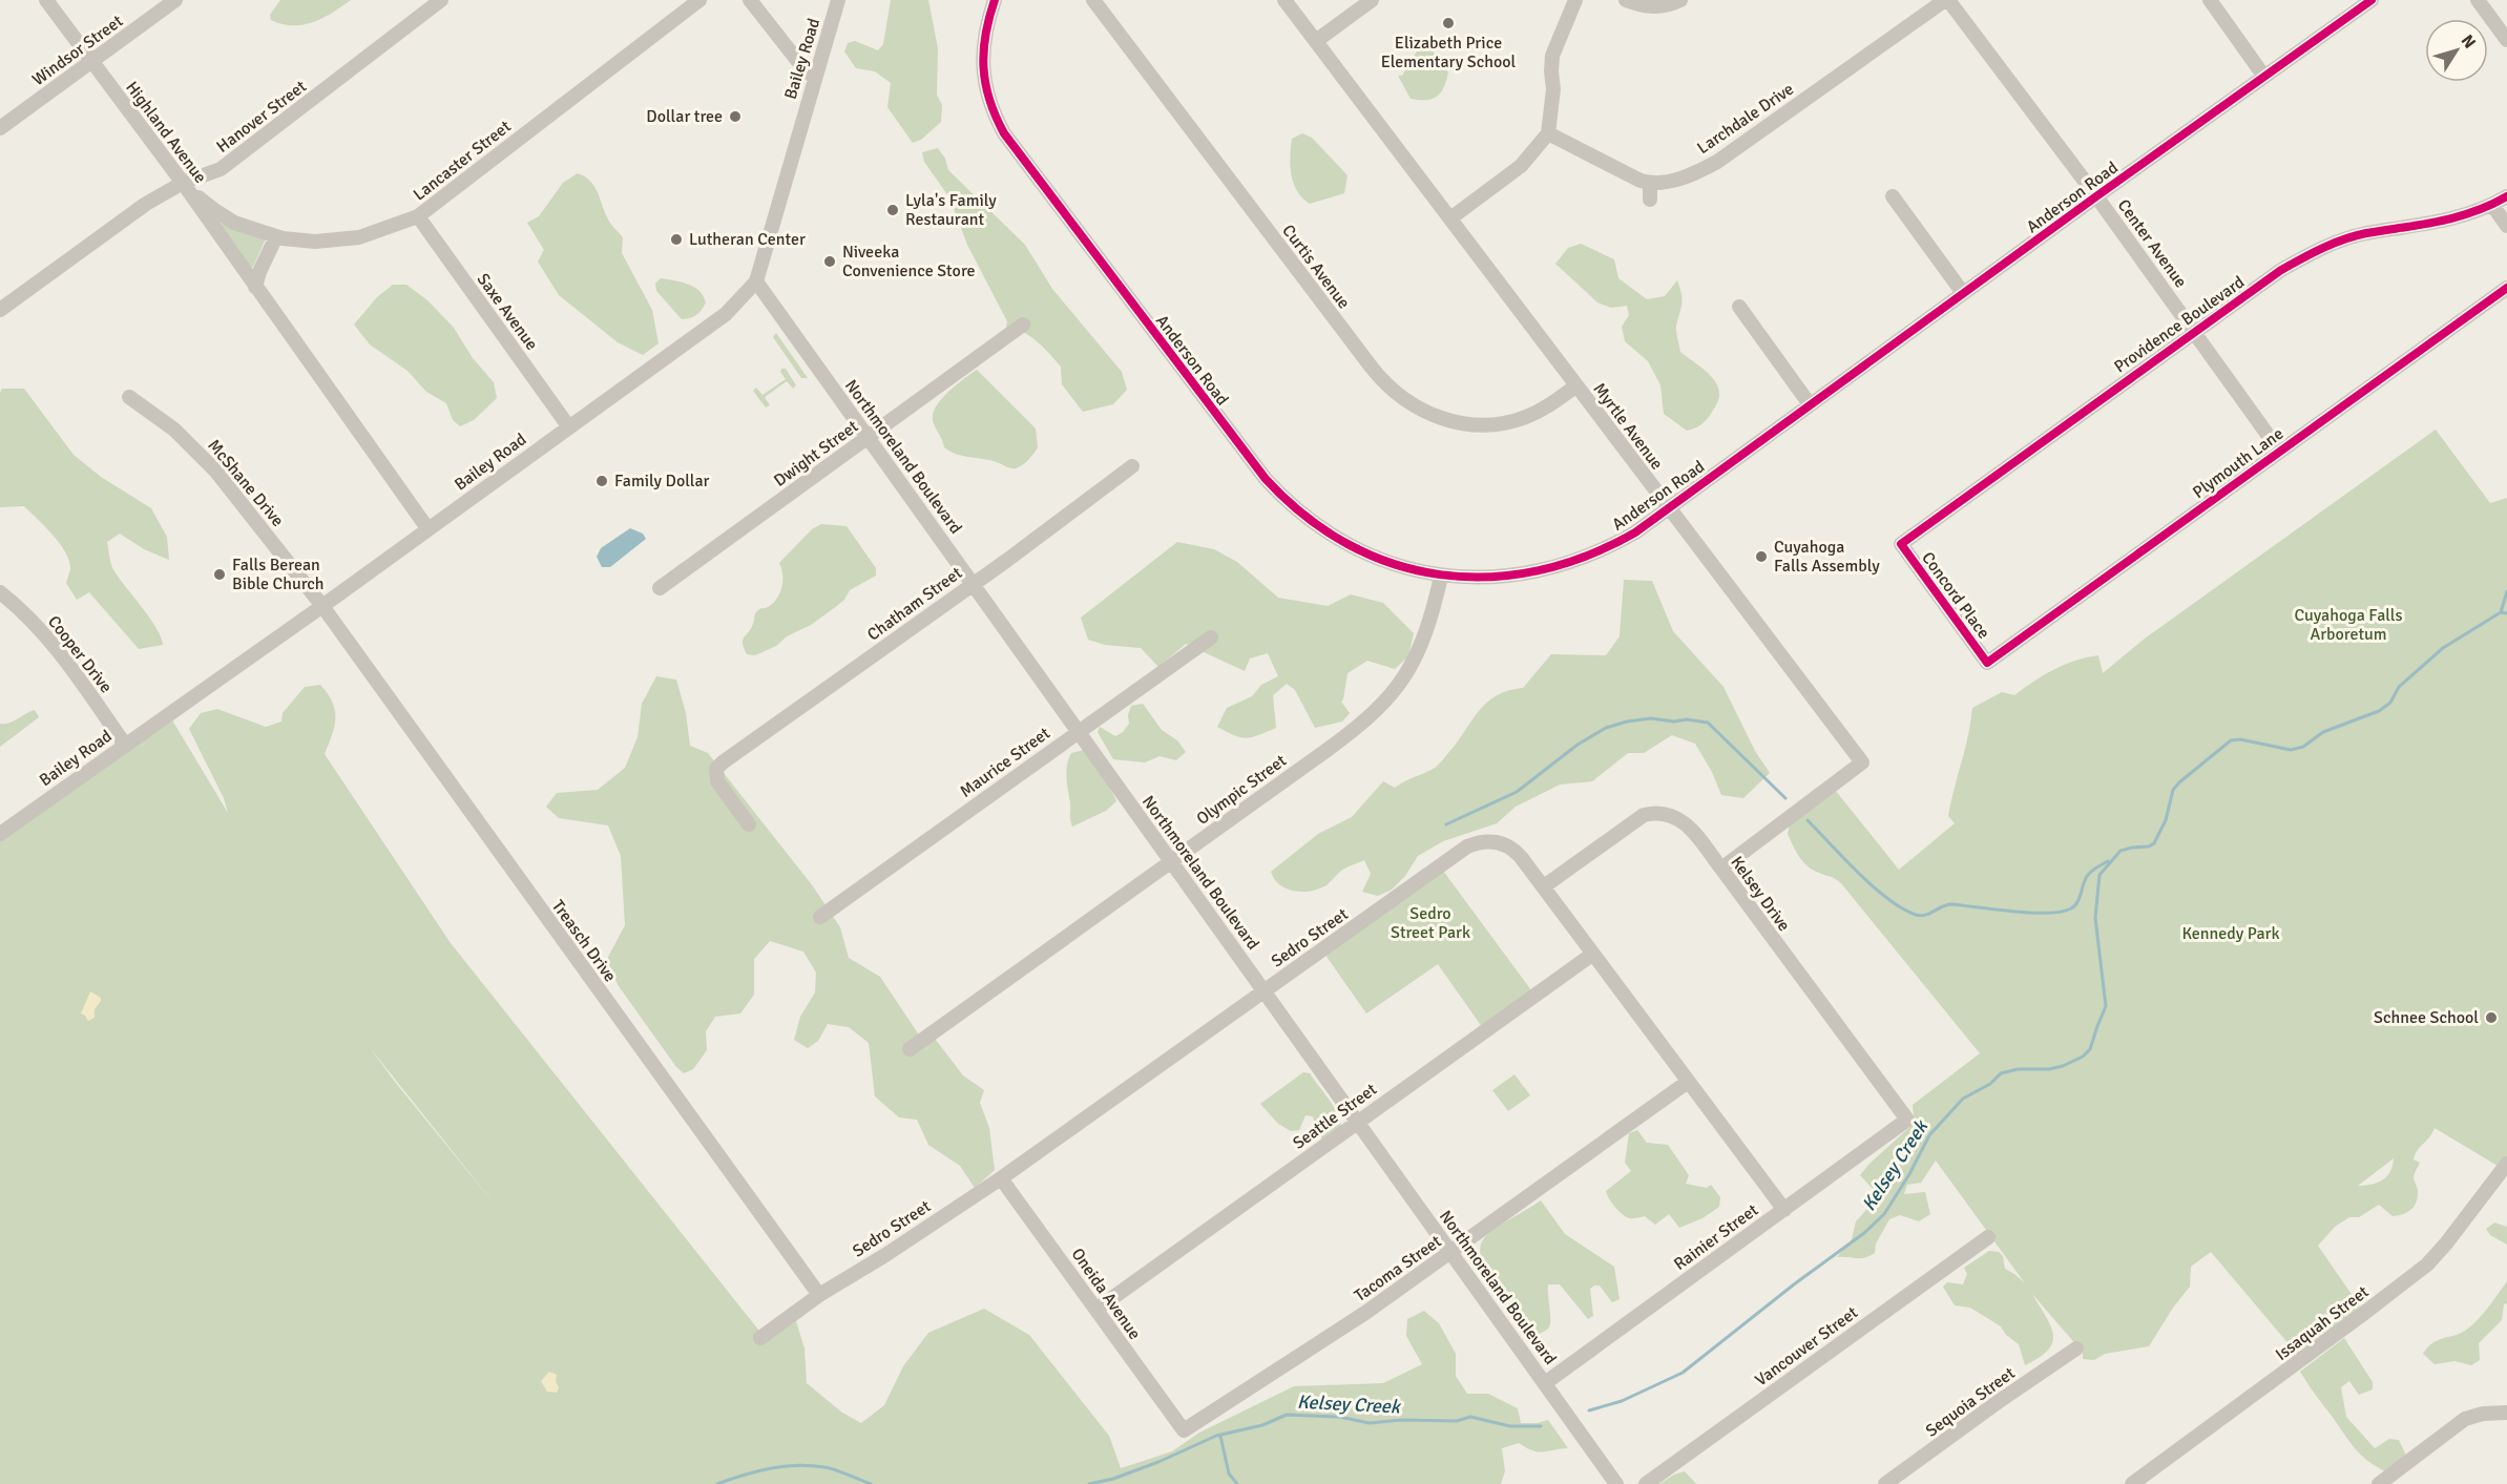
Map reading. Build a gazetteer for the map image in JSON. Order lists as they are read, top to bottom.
{
  "streets": {
    "street": [
      "Windsor Street",
      "Bailey Road",
      "Hanover Street",
      "Larchdale Drive",
      "Highland Avenue",
      "Lancaster Street",
      "Anderson Road",
      "Center Avenue",
      "Curtis Avenue",
      "Saxe Avenue",
      "Providence Boulevard",
      "Myrtle Avenue",
      "Dwight Street",
      "Northmoreland Boulevard",
      "Plymouth Lane",
      "McShane Drive",
      "Concord Place",
      "Chatham Street",
      "Cooper Drive",
      "Maurice Street",
      "Olympic Street",
      "Kelsey Drive",
      "Sedro Street",
      "Treasch Drive",
      "Seattle Street",
      "Rainier Street",
      "Tacoma Street",
      "Oneida Avenue",
      "Issaquah Street",
      "Vancouver Street",
      "Sequoia Street"
    ]
  },
  "crossings": [
    ["Windsor Street", "Highland Avenue"],
    ["Bailey Road", "Highland Avenue"],
    ["Bailey Road", "Saxe Avenue"],
    ["Bailey Road", "Northmoreland Boulevard"],
    ["Bailey Road", "McShane Drive"],
    ["Bailey Road", "Cooper Drive"],
    ["Bailey Road", "Treasch Drive"],
    ["Hanover Street", "Highland Avenue"],
    ["Hanover Street", "Lancaster Street"],
    ["Larchdale Drive", "Center Avenue"],
    ["Highland Avenue", "Lancaster Street"],
    ["Lancaster Street", "Saxe Avenue"],
    ["Anderson Road", "Center Avenue"],
    ["Anderson Road", "Myrtle Avenue"],
    ["Anderson Road", "Olympic Street"],
    ["Center Avenue", "Providence Boulevard"],
    ["Center Avenue", "Plymouth Lane"],
    ["Curtis Avenue", "Myrtle Avenue"],
    ["Providence Boulevard", "Concord Place"],
    ["Myrtle Avenue", "Kelsey Drive"],
    ["Dwight Street", "Northmoreland Boulevard"],
    ["Northmoreland Boulevard", "Chatham Street"],
    ["Northmoreland Boulevard", "Maurice Street"],
    ["Northmoreland Boulevard", "Olympic Street"],
    ["Northmoreland Boulevard", "Sedro Street"],
    ["Northmoreland Boulevard", "Seattle Street"],
    ["Northmoreland Boulevard", "Rainier Street"],
    ["Northmoreland Boulevard", "Tacoma Street"],
    ["Plymouth Lane", "Concord Place"],
    ["McShane Drive", "Treasch Drive"],
    ["Kelsey Drive", "Sedro Street"],
    ["Kelsey Drive", "Rainier Street"],
    ["Sedro Street", "Treasch Drive"],
    ["Sedro Street", "Seattle Street"],
    ["Sedro Street", "Rainier Street"],
    ["Sedro Street", "Tacoma Street"],
    ["Sedro Street", "Oneida Avenue"],
    ["Seattle Street", "Oneida Avenue"],
    ["Tacoma Street", "Oneida Avenue"]
  ],
  "water": ["Kelsey Creek"],
  "parks": ["Cuyahoga Falls Arboretum", "Sedro Street Park", "Kennedy Park"],
  "places": [
    "Elizabeth Price Elementary School",
    "Dollar tree",
    "Lyla's Family Restaurant",
    "Lutheran Center",
    "Niveeka Convenience Store",
    "Family Dollar",
    "Cuyahoga Falls Assembly",
    "Falls Berean Bible Church",
    "Schnee School"
  ],
  "north": "top right"
}
